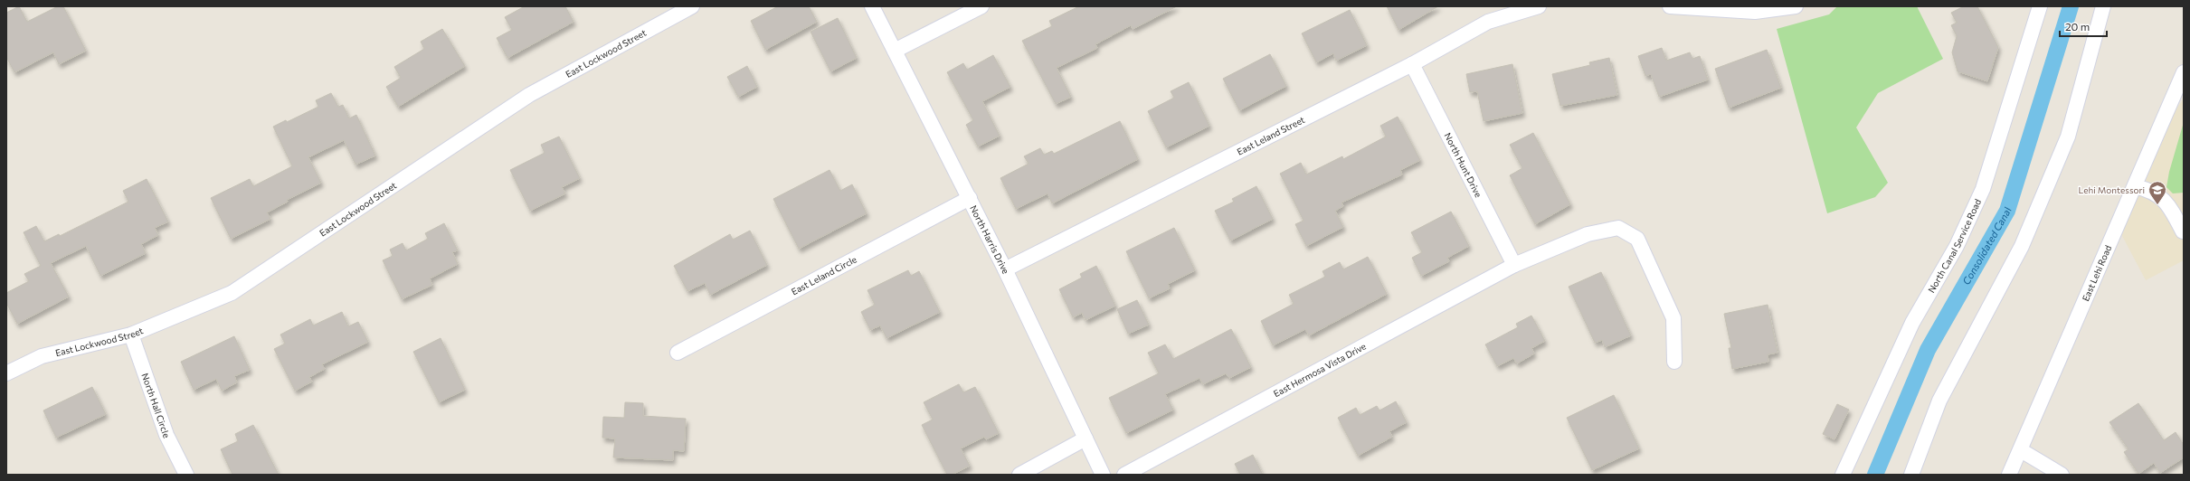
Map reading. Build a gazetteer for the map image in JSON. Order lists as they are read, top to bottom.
{
  "streets": {
    "street": [
      "East Lockwood Street",
      "East Leland Street",
      "North Hunt Drive",
      "North Harris Drive",
      "North Canal Service Road",
      "East Lehi Road",
      "East Leland Circle",
      "East Hermosa Vista Drive",
      "North Hall Circle"
    ]
  },
  "crossings": [
    ["East Lockwood Street", "North Hall Circle"],
    ["East Leland Street", "North Hunt Drive"],
    ["East Leland Street", "North Harris Drive"],
    ["North Hunt Drive", "East Hermosa Vista Drive"],
    ["North Harris Drive", "East Leland Circle"]
  ],
  "water": ["Consolidated Canal"],
  "places": {
    "school or university": ["Lehi Montessori"]
  },
  "scale_bar": "20 m"
}
